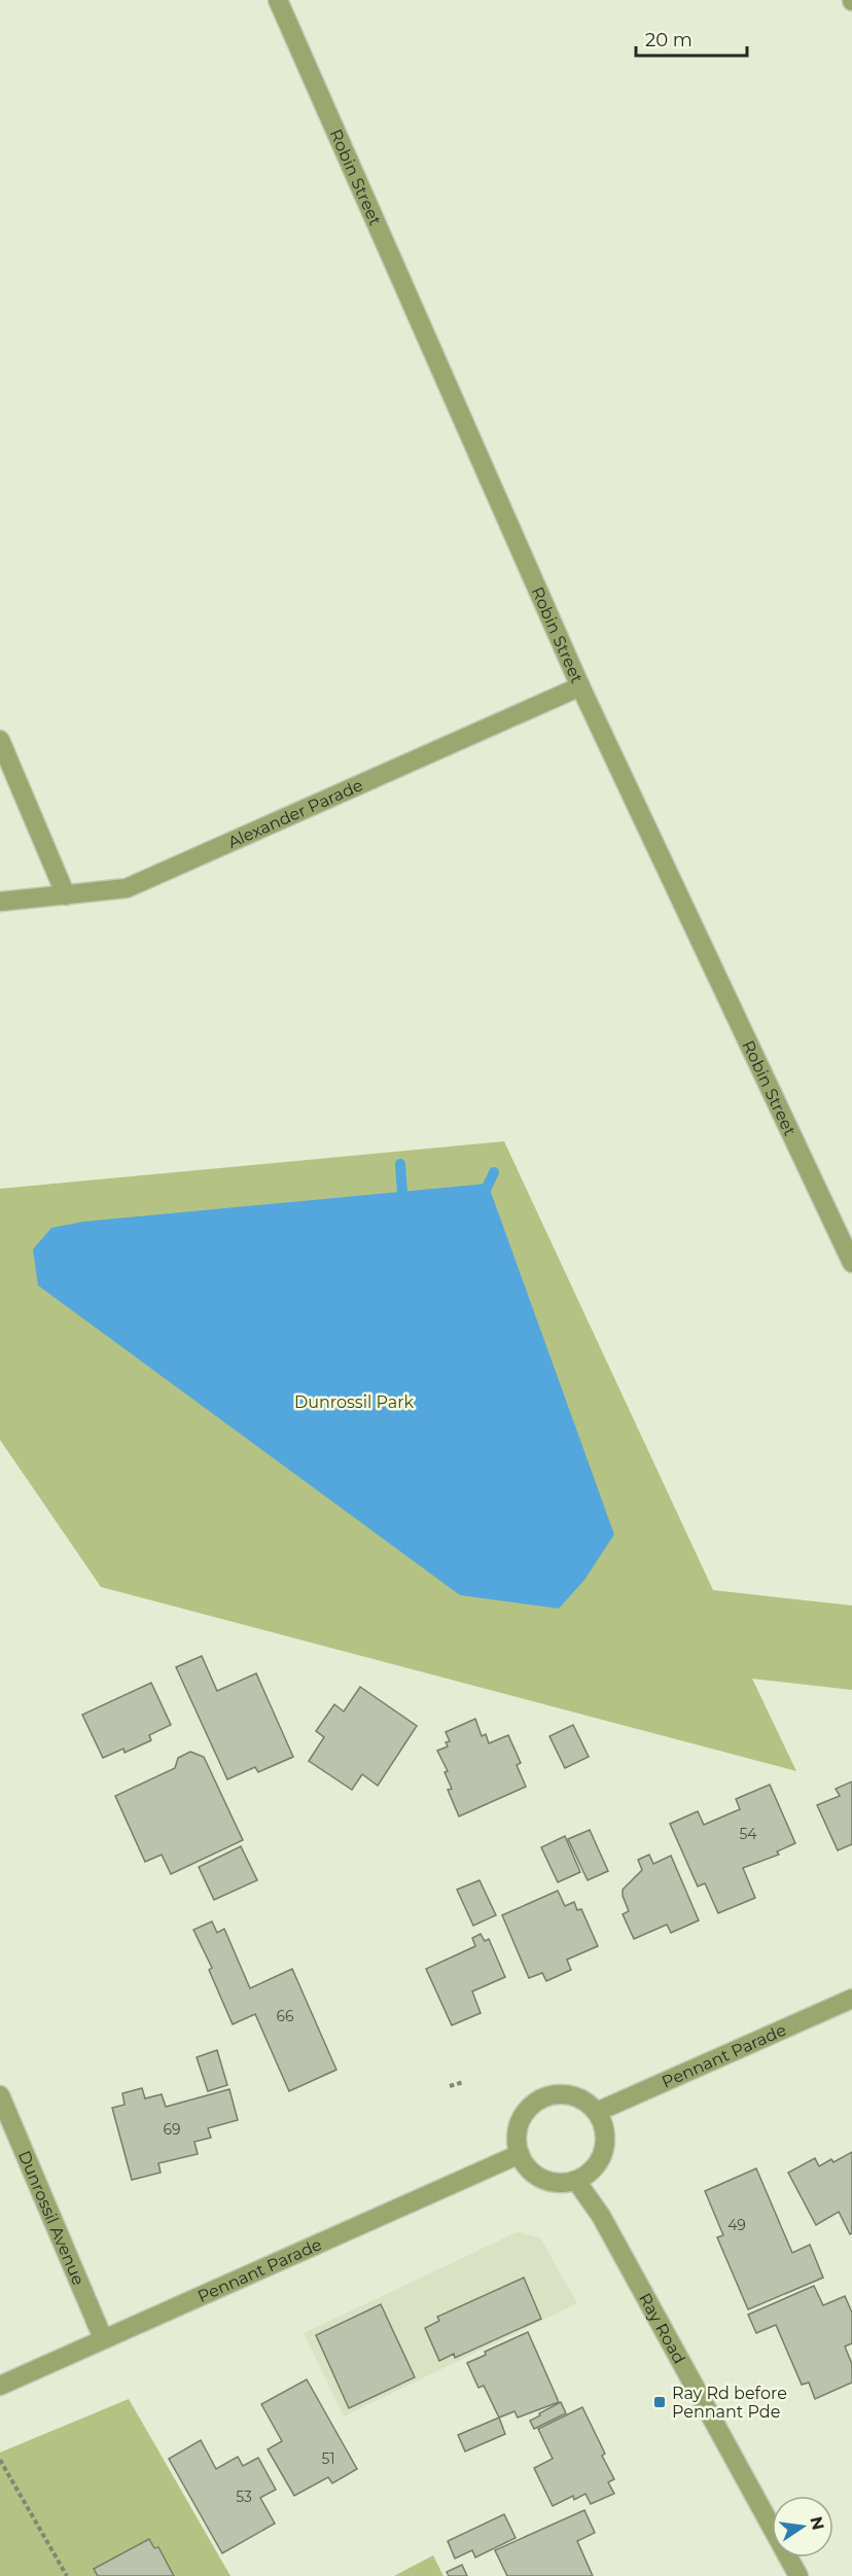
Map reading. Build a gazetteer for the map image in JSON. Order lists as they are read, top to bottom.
{
  "streets": {
    "street": [
      "Robin Street",
      "Alexander Parade",
      "Pennant Parade",
      "Dunrossil Avenue",
      "Ray Road"
    ]
  },
  "crossings": [
    ["Robin Street", "Alexander Parade"],
    ["Pennant Parade", "Dunrossil Avenue"],
    ["Pennant Parade", "Ray Road"]
  ],
  "parks": ["Dunrossil Park"],
  "places": {
    "transit": ["Ray Rd before Pennant Pde"]
  },
  "house_numbers": [
    "54",
    "66",
    "69",
    "49",
    "51",
    "53"
  ],
  "scale_bar": "20 m",
  "north": "right"
}
